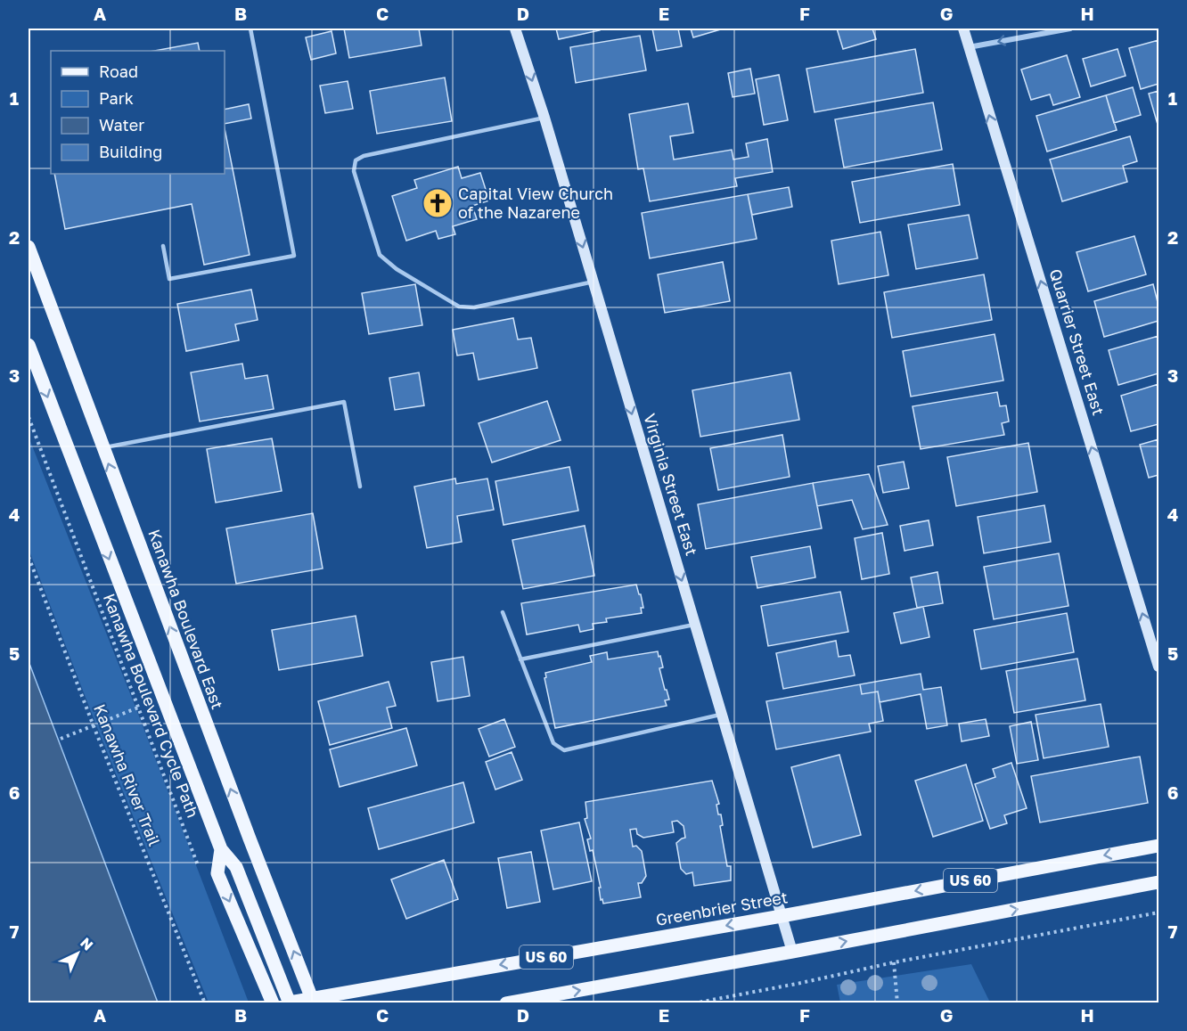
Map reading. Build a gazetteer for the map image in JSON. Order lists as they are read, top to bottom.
{
  "streets": {
    "main road": [
      "Quarrier Street East",
      "Virginia Street East",
      "Kanawha Boulevard East",
      "US 60",
      "Greenbrier Street"
    ],
    "path": ["Kanawha Boulevard Cycle Path", "Kanawha River Trail"]
  },
  "crossings": [
    ["Virginia Street East", "US 60"],
    ["Virginia Street East", "Greenbrier Street"],
    ["Kanawha Boulevard East", "Greenbrier Street"]
  ],
  "one_way": ["Quarrier Street East", "Virginia Street East"],
  "places": {
    "church": ["Capital View Church of the Nazarene"]
  },
  "legend": [
    "Road",
    "Park",
    "Water",
    "Building"
  ],
  "north": "top right",
  "grid": {
    "columns": [
      "A",
      "B",
      "C",
      "D",
      "E",
      "F",
      "G",
      "H"
    ],
    "rows": [
      "1",
      "2",
      "3",
      "4",
      "5",
      "6",
      "7"
    ]
  }
}
